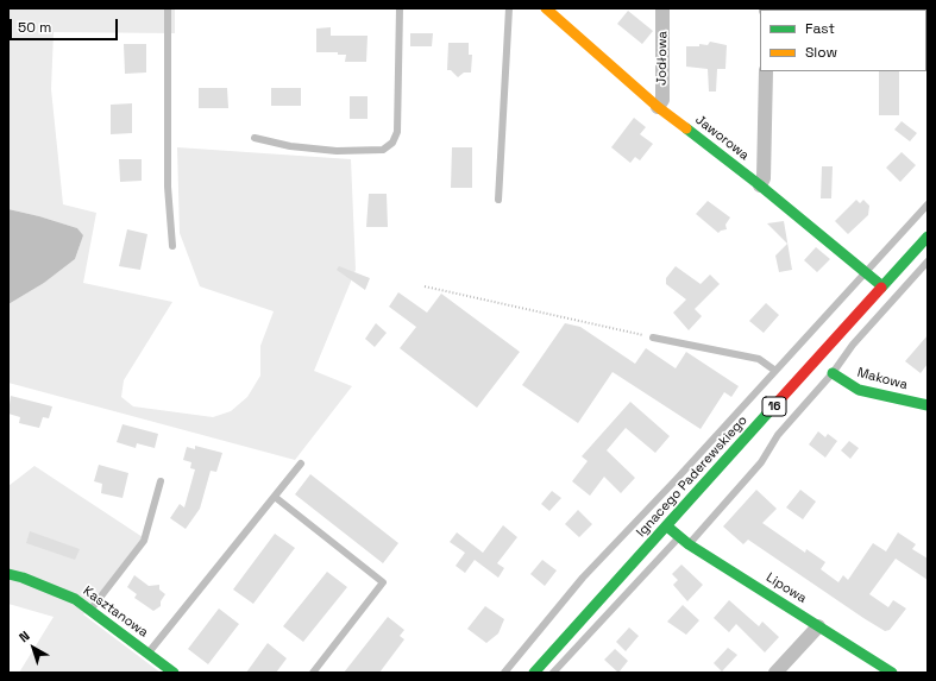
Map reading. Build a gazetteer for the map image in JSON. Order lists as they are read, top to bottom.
{
  "streets": {
    "street": [
      "Jodłowa",
      "Jaworowa",
      "Makowa",
      "16",
      "Ignacego Paderewskiego",
      "Lipowa",
      "Kasztanowa"
    ]
  },
  "crossings": [
    ["Jodłowa", "Jaworowa"],
    ["Jaworowa", "Ignacego Paderewskiego"],
    ["Ignacego Paderewskiego", "Lipowa"]
  ],
  "legend": ["Fast", "Slow"],
  "scale_bar": "50 m",
  "north": "top left"
}
